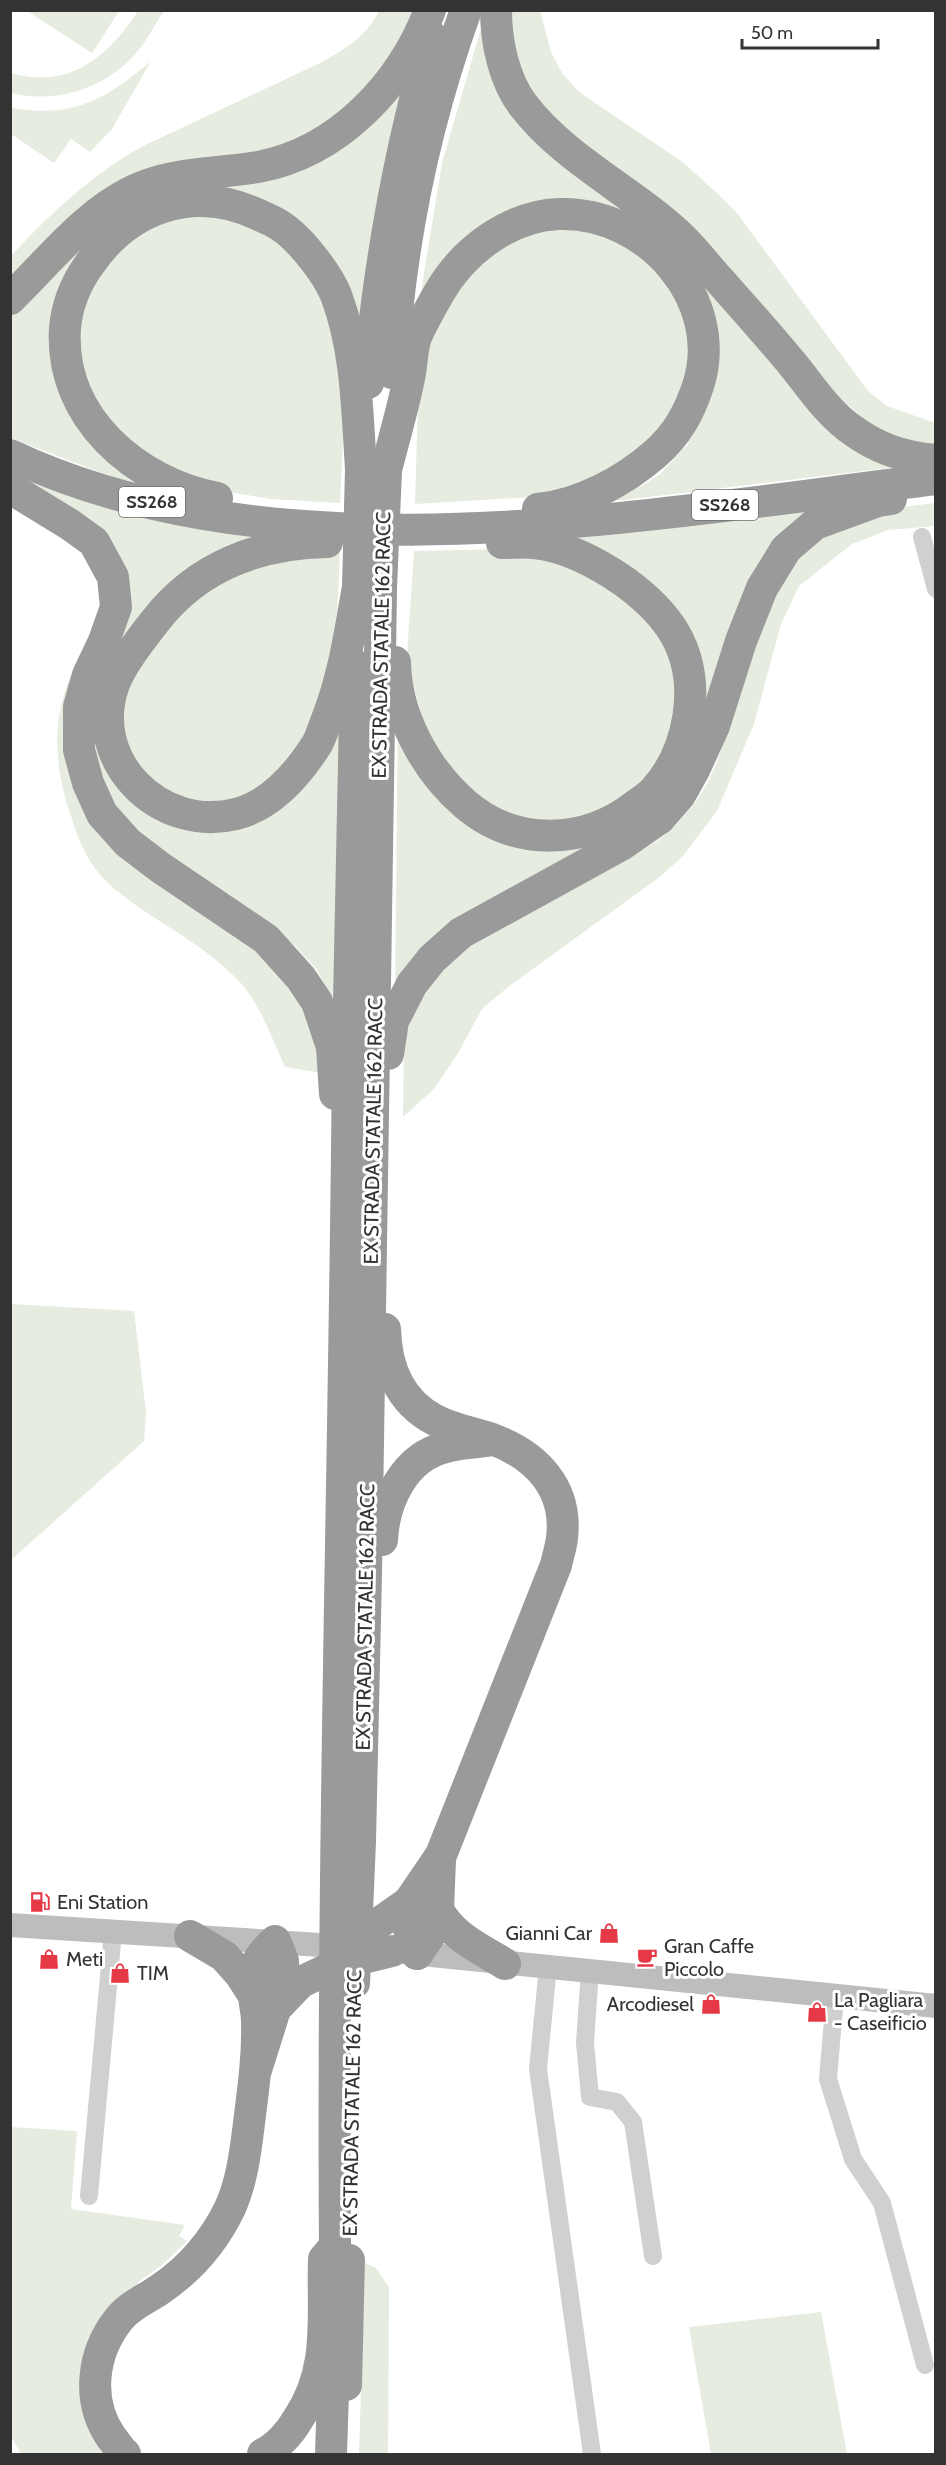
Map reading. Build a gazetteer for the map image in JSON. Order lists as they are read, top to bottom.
{
  "streets": {
    "highway": ["SS268", "EX STRADA STATALE 162 RACC"]
  },
  "places": {
    "fuel station": ["Eni Station"],
    "shop": [
      "Gianni Car",
      "Meti",
      "TIM",
      "Arcodiesel",
      "La Pagliara - Caseificio"
    ],
    "cafe": ["Gran Caffe Piccolo"]
  },
  "scale_bar": "50 m"
}
